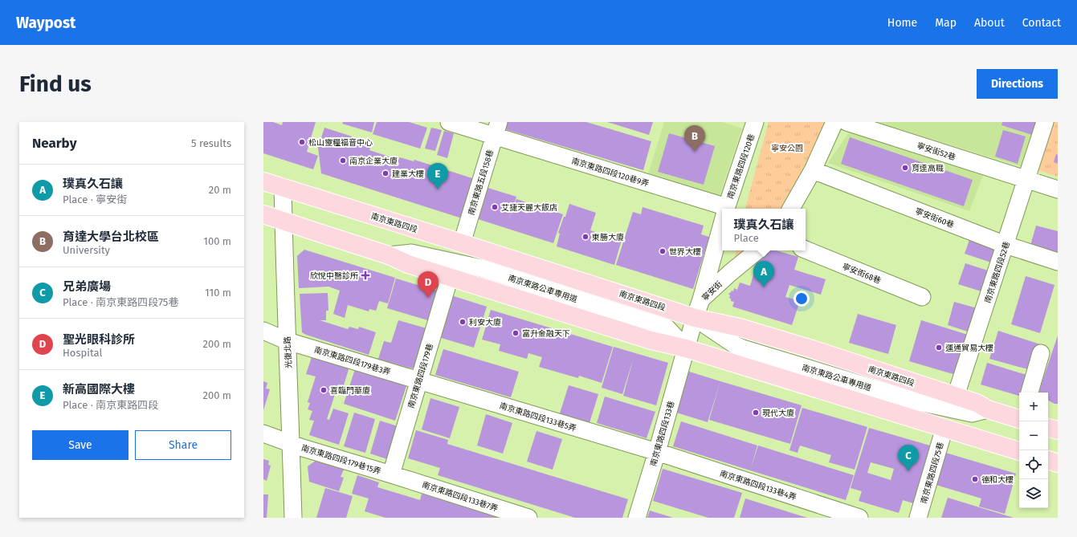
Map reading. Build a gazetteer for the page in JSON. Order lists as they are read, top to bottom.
{
  "streets": {
    "main road": ["南京東路四段"],
    "street": [
      "寧安街52巷",
      "南京東路四段120巷",
      "南京東路四段120巷9弄",
      "南京東路五段158巷",
      "寧安街60巷",
      "南京東路四段52巷",
      "寧安街68巷",
      "南京東路公車專用道",
      "寧安街",
      "光復北路",
      "南京東路四段179巷3弄",
      "南京東路四段179巷",
      "南京東路四段133巷5弄",
      "南京東路四段133巷",
      "南京東路四段179巷15弄",
      "南京東路四段75巷",
      "南京東路四段133巷4弄",
      "南京東路四段133巷7弄"
    ]
  },
  "crossings": [
    ["寧安街52巷", "南京東路四段52巷"],
    ["南京東路四段120巷", "寧安街"],
    ["南京東路四段120巷9弄", "南京東路五段158巷"],
    ["南京東路五段158巷", "南京東路四段"],
    ["寧安街60巷", "南京東路四段52巷"],
    ["南京東路四段", "南京東路四段52巷"],
    ["南京東路四段", "南京東路公車專用道"],
    ["南京東路四段", "寧安街"],
    ["南京東路四段", "光復北路"],
    ["南京東路公車專用道", "寧安街"],
    ["南京東路公車專用道", "南京東路四段133巷"],
    ["寧安街", "南京東路四段133巷"],
    ["光復北路", "南京東路四段179巷3弄"],
    ["光復北路", "南京東路四段179巷15弄"],
    ["南京東路四段179巷3弄", "南京東路四段179巷"],
    ["南京東路四段179巷3弄", "南京東路四段133巷5弄"],
    ["南京東路四段179巷", "南京東路四段133巷5弄"],
    ["南京東路四段179巷", "南京東路四段179巷15弄"],
    ["南京東路四段179巷", "南京東路四段133巷7弄"],
    ["南京東路四段133巷5弄", "南京東路四段133巷"],
    ["南京東路四段133巷5弄", "南京東路四段133巷4弄"],
    ["南京東路四段133巷", "南京東路四段133巷4弄"],
    ["南京東路四段179巷15弄", "南京東路四段133巷7弄"]
  ],
  "parks": ["寧安公園"],
  "places": {
    "other": [
      "松山靈糧福音中心",
      "南京企業大廈",
      "育達高職",
      "建業大樓",
      "艾捷天麗大飯店",
      "東勝大廈",
      "世界大樓",
      "利安大廈",
      "富升金融天下",
      "運通貿易大樓",
      "喜臨門華廈",
      "現代大廈",
      "德和大樓"
    ],
    "health": ["欣悅中醫診所"]
  },
  "page": {
    "header": "Waypost",
    "nav": [
      "Home",
      "Map",
      "About",
      "Contact"
    ],
    "buttons": [
      "Directions",
      ["Save", "Share"]
    ],
    "title": "Find us",
    "heading": ["Nearby", "5 results"],
    "pins": [
      "B",
      "E",
      "A",
      "D",
      "C"
    ],
    "list": [
      {
        "mark": "A",
        "name": "璞真久石讓",
        "note": "Place · 寧安街",
        "value": "20 m"
      },
      {
        "mark": "B",
        "name": "育達大學台北校區",
        "note": "University",
        "value": "100 m"
      },
      {
        "mark": "C",
        "name": "兄弟廣場",
        "note": "Place · 南京東路四段75巷",
        "value": "110 m"
      },
      {
        "mark": "D",
        "name": "聖光眼科診所",
        "note": "Hospital",
        "value": "200 m"
      },
      {
        "mark": "E",
        "name": "新高國際大樓",
        "note": "Place · 南京東路四段",
        "value": "200 m"
      }
    ],
    "popup": ["璞真久石讓", "Place"],
    "map_buttons": ["+", "−"]
  }
}
